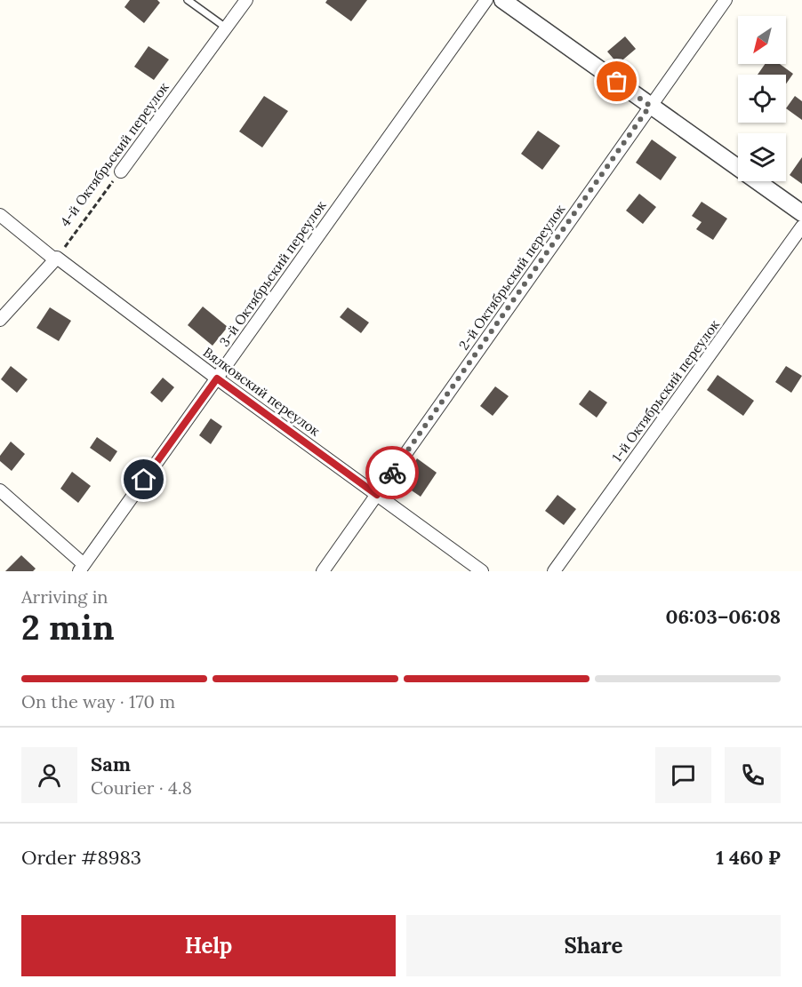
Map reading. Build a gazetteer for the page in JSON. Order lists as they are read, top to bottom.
{
  "streets": {
    "street": [
      "4-й Октябрьский переулок",
      "3-й Октябрьский переулок",
      "2-й Октябрьский переулок",
      "1-й Октябрьский переулок",
      "Вялковский переулок"
    ]
  },
  "crossings": [
    ["4-й Октябрьский переулок", "Вялковский переулок"],
    ["3-й Октябрьский переулок", "Вялковский переулок"],
    ["2-й Октябрьский переулок", "Вялковский переулок"]
  ],
  "north": "bottom left",
  "page": {
    "heading": ["2 min", "Arriving in", "06:03–06:08"],
    "panel": [
      "Sam",
      "Courier · 4.8",
      "Order #8983",
      "1 460 ₽"
    ],
    "bar": "On the way · 170 m",
    "buttons": ["Help", "Share"]
  }
}
